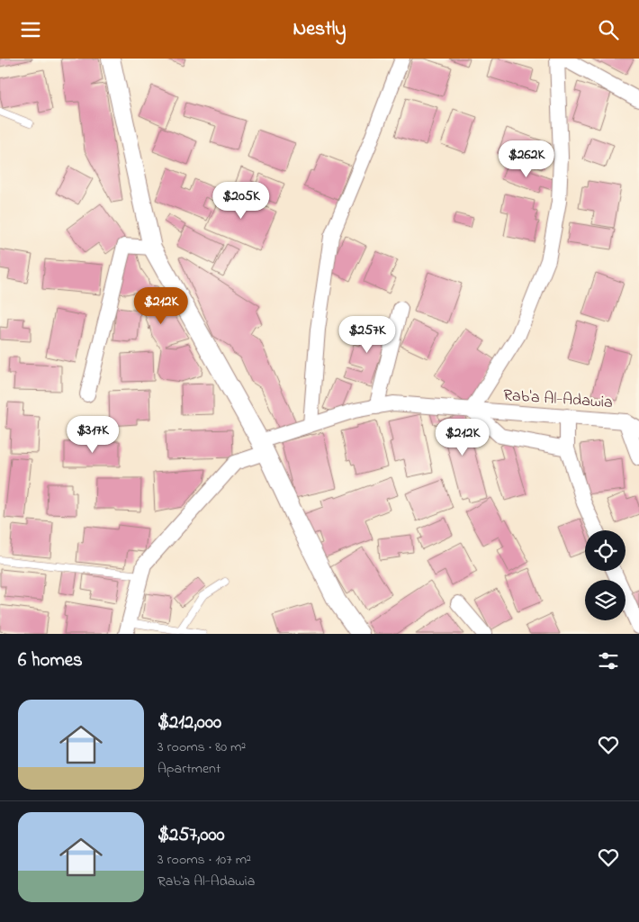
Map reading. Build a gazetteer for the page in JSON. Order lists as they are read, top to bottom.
{
  "streets": {
    "street": ["Rab'a Al-Adawia"]
  },
  "page": {
    "header": "Nestly",
    "price": [
      "$262K",
      "$205K",
      "$212K",
      "$257K",
      "$317K",
      "$212K"
    ],
    "heading": "6 homes",
    "list": [
      {
        "name": "$212,000",
        "note": "3 rooms · 80 m² · Apartment"
      },
      {
        "name": "$257,000",
        "note": "3 rooms · 107 m² · Rab'a Al-Adawia"
      }
    ]
  }
}
